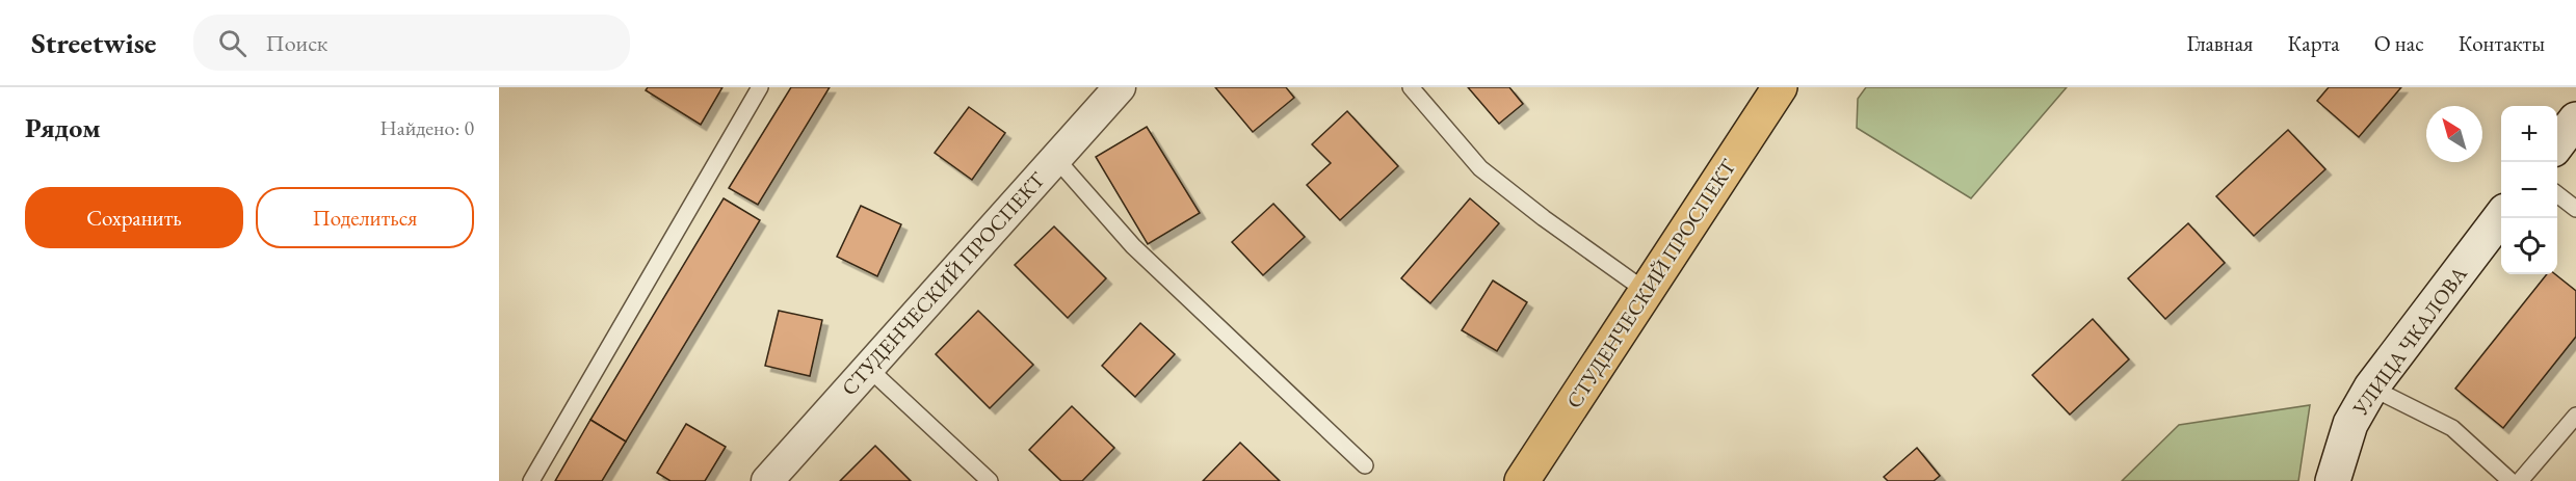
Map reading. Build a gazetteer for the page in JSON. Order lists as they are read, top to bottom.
{
  "streets": {
    "highway": ["СТУДЕНЧЕСКИЙ ПРОСПЕКТ"],
    "main road": ["УЛИЦА ЧКАЛОВА"]
  },
  "north": "top left",
  "page": {
    "header": "Streetwise",
    "search": "Поиск",
    "nav": [
      "Главная",
      "Карта",
      "О нас",
      "Контакты"
    ],
    "heading": ["Рядом", "Найдено: 0"],
    "map_buttons": ["+", "−"],
    "buttons": ["Сохранить", "Поделиться"]
  }
}
